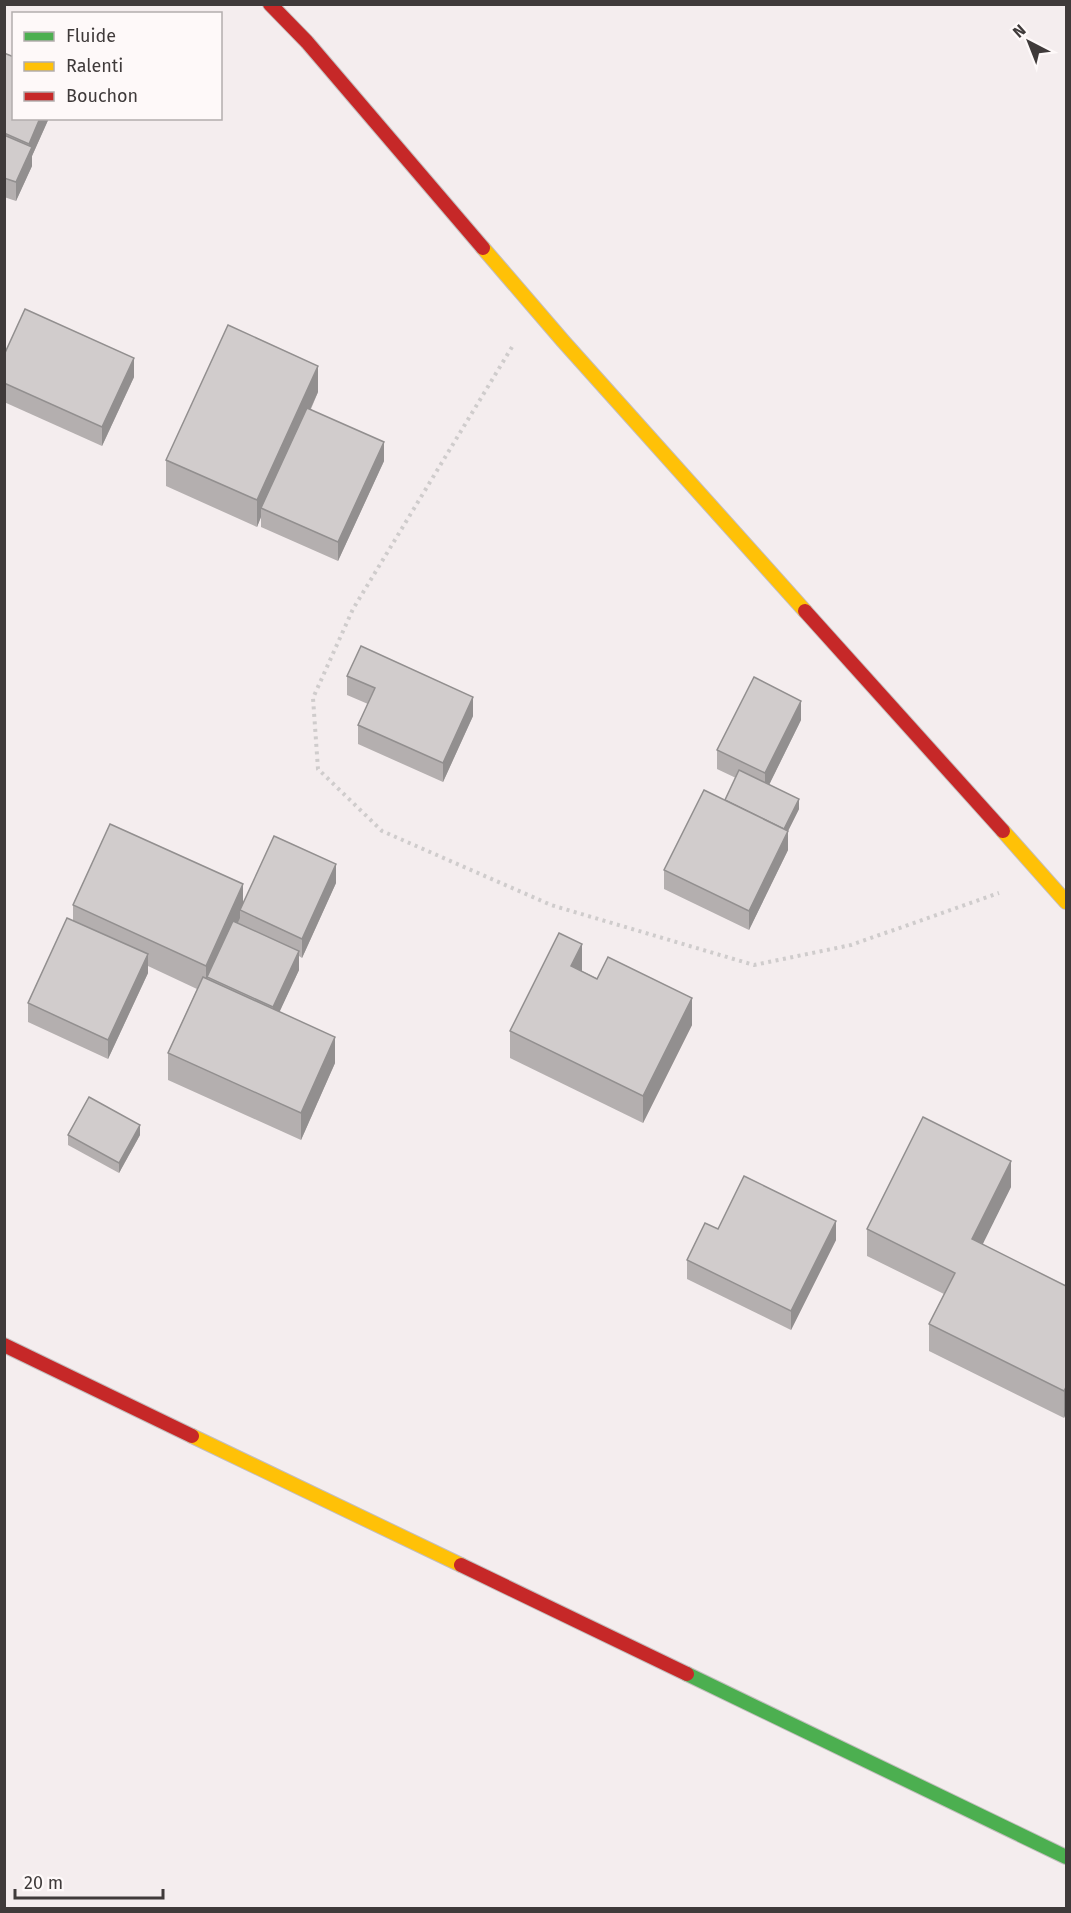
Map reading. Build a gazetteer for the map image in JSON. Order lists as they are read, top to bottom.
{
  "legend": ["Fluide", "Ralenti", "Bouchon"],
  "scale_bar": "20 m",
  "north": "top left"
}
